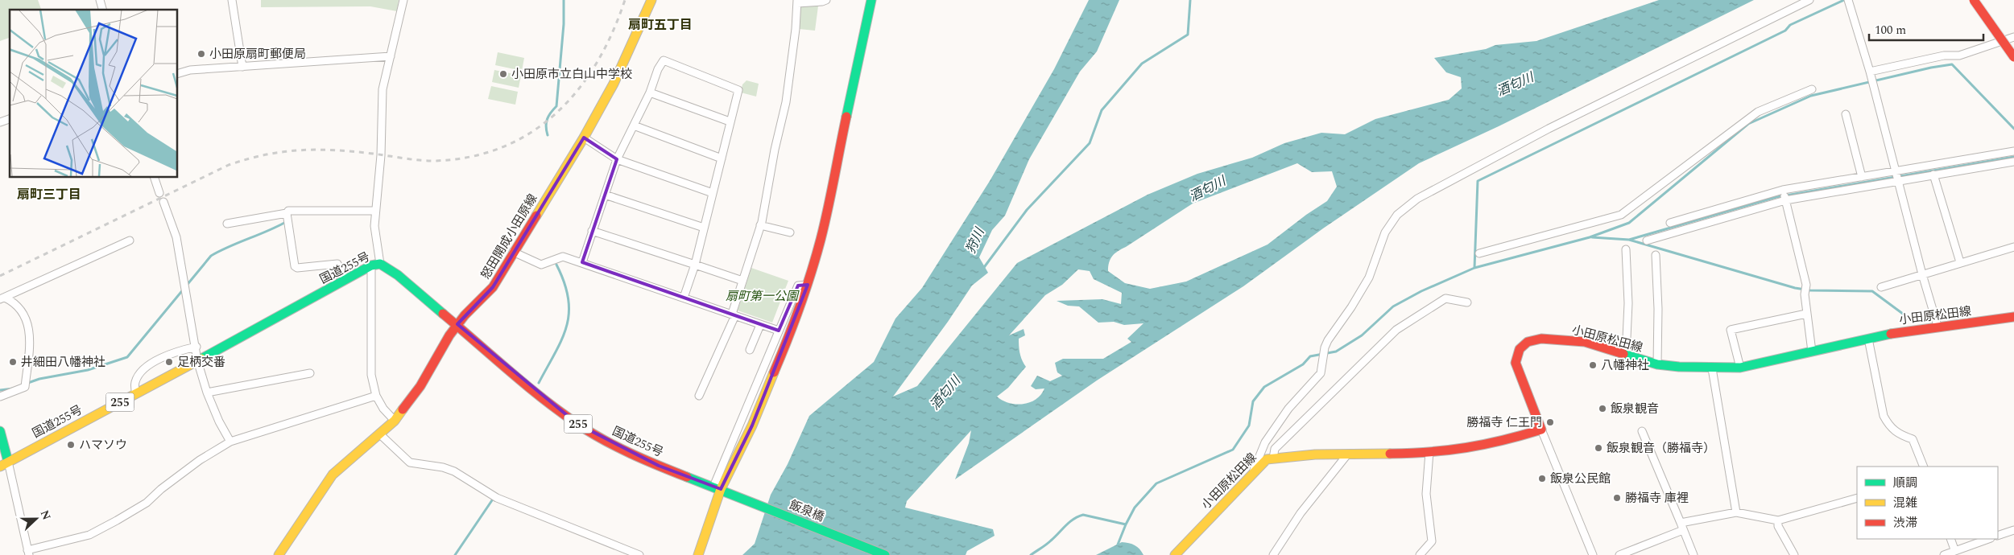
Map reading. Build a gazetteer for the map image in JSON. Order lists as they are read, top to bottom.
{
  "streets": {
    "main road": [
      "怒田開成小田原線",
      "国道255号",
      "小田原松田線",
      "255",
      "飯泉橋"
    ]
  },
  "crossings": [
    ["怒田開成小田原線", "国道255号"],
    ["国道255号", "飯泉橋"]
  ],
  "districts": ["扇町五丁目", "扇町三丁目"],
  "water": ["酒匂川", "狩川"],
  "parks": ["扇町第一公園"],
  "places": [
    "小田原扇町郵便局",
    "小田原市立白山中学校",
    "井細田八幡神社",
    "足柄交番",
    "八幡神社",
    "飯泉観音",
    "勝福寺 仁王門",
    "ハマソウ",
    "飯泉観音（勝福寺）",
    "飯泉公民館",
    "勝福寺 庫裡"
  ],
  "legend": ["順調", "混雑", "渋滞"],
  "scale_bar": "100 m",
  "north": "right"
}
